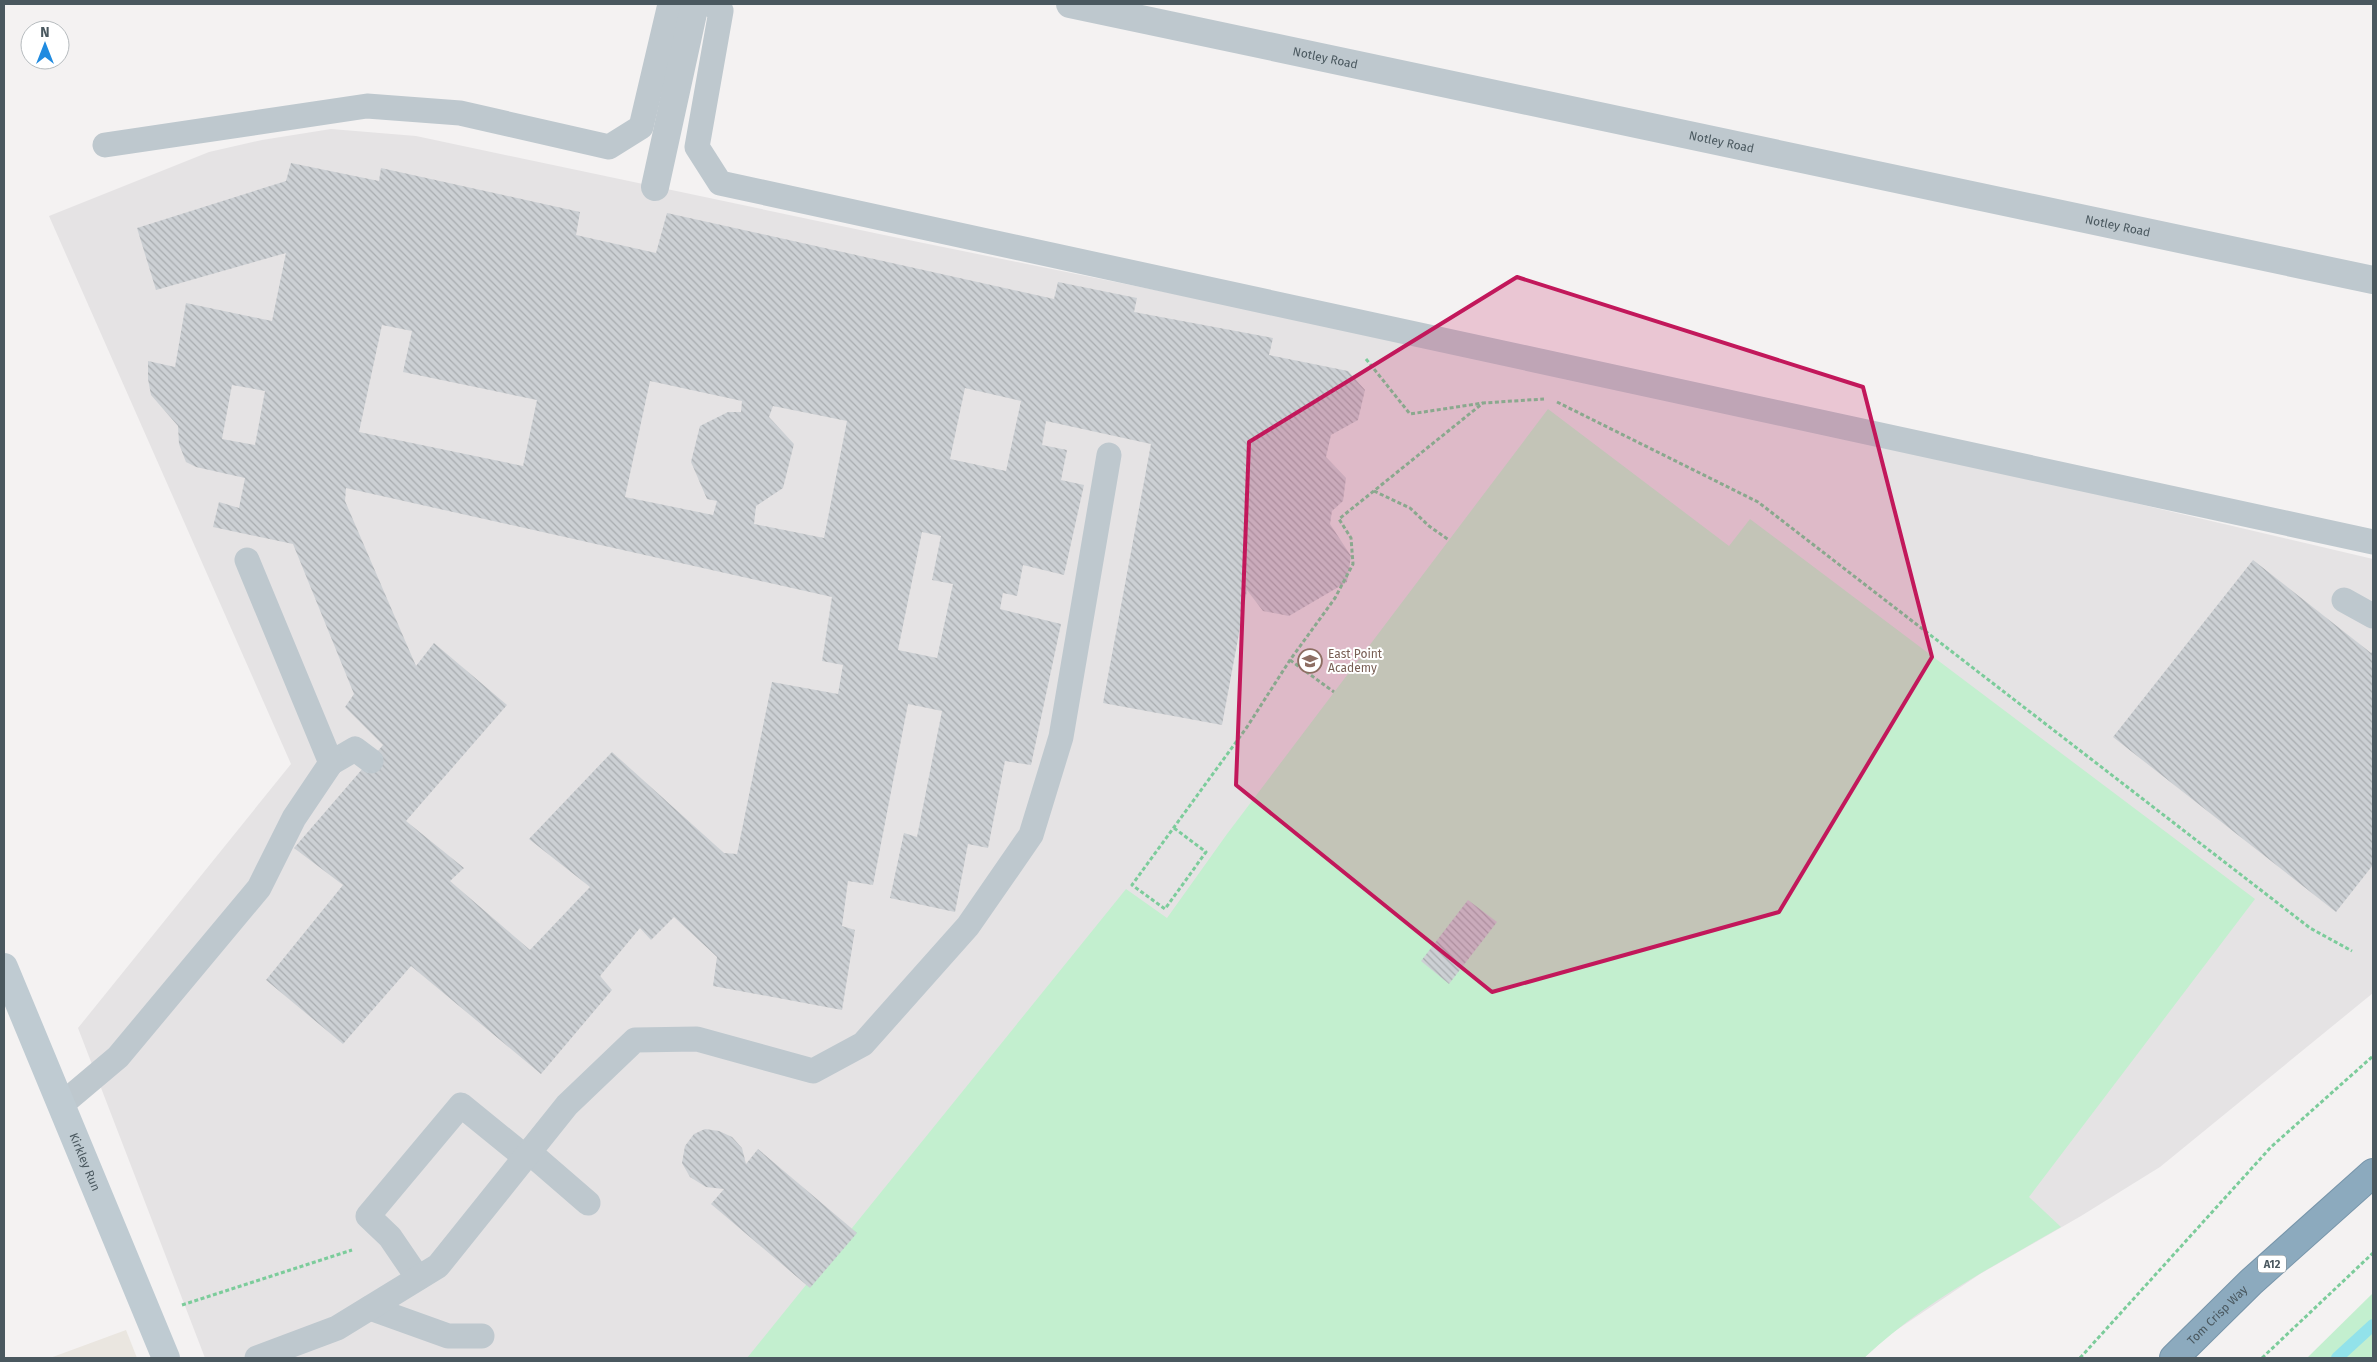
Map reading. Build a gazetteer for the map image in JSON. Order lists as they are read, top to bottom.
{
  "streets": {
    "highway": ["A12", "Tom Crisp Way"],
    "street": ["Notley Road", "Kirkley Run"]
  },
  "places": {
    "school or university": ["East Point Academy"]
  },
  "north": "top"
}
